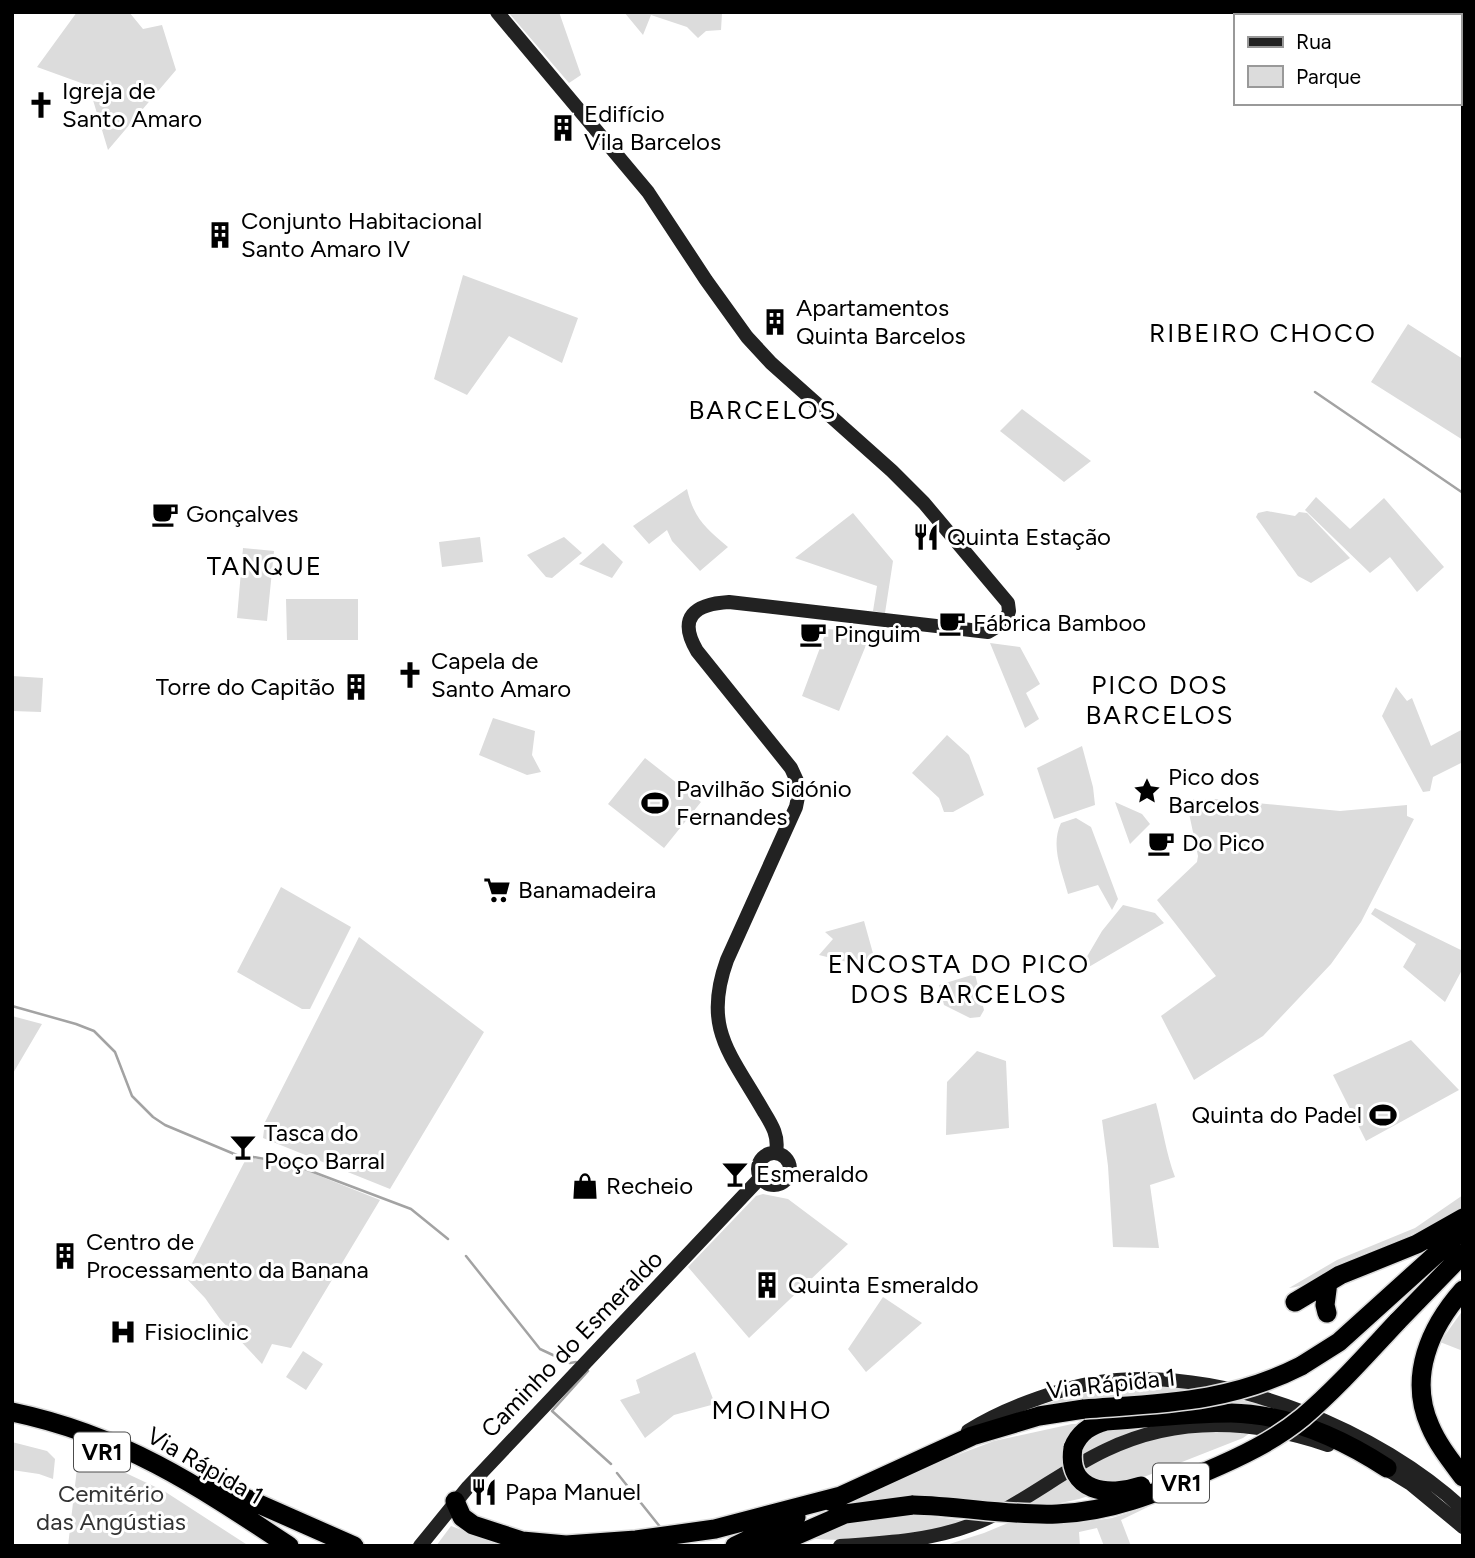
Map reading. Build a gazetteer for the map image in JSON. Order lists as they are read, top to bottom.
{
  "streets": {
    "highway": ["Via Rápida 1", "VR1"],
    "main road": ["Caminho do Esmeraldo"]
  },
  "districts": [
    "RIBEIRO CHOCO",
    "BARCELOS",
    "TANQUE",
    "PICO DOS BARCELOS",
    "ENCOSTA DO PICO DOS BARCELOS",
    "MOINHO"
  ],
  "parks": ["Cemitério das Angústias"],
  "places": {
    "church": ["Igreja de Santo Amaro", "Capela de Santo Amaro"],
    "building": [
      "Edifício Vila Barcelos",
      "Conjunto Habitacional Santo Amaro IV",
      "Apartamentos Quinta Barcelos",
      "Torre do Capitão",
      "Centro de Processamento da Banana",
      "Quinta Esmeraldo"
    ],
    "cafe": [
      "Gonçalves",
      "Fábrica Bamboo",
      "Pinguim",
      "Do Pico"
    ],
    "restaurant": ["Quinta Estação", "Papa Manuel"],
    "place": ["Pico dos Barcelos"],
    "sports": ["Pavilhão Sidónio Fernandes", "Quinta do Padel"],
    "supermarket": ["Banamadeira"],
    "bar": ["Tasca do Poço Barral", "Esmeraldo"],
    "shop": ["Recheio"],
    "hospital": ["Fisioclinic"]
  },
  "legend": ["Rua", "Parque"]
}
